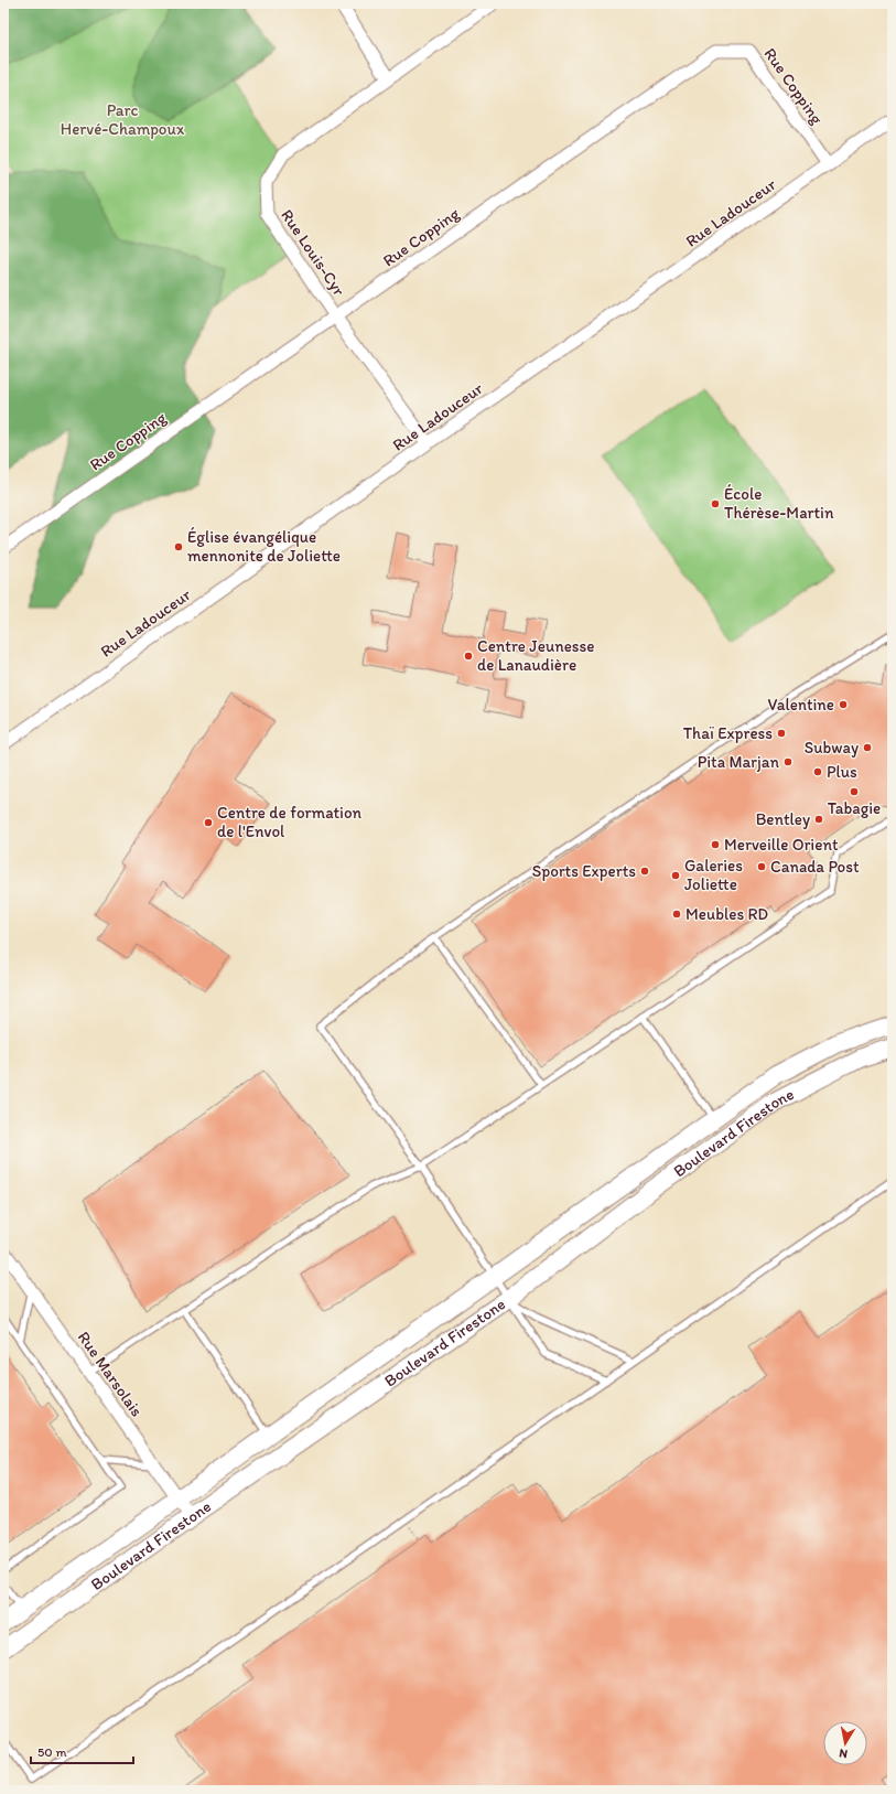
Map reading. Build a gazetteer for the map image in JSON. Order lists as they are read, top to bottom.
{
  "streets": {
    "main road": ["Boulevard Firestone"],
    "street": [
      "Rue Copping",
      "Rue Ladouceur",
      "Rue Louis-Cyr",
      "Rue Marsolais"
    ]
  },
  "crossings": [
    ["Rue Copping", "Rue Ladouceur"],
    ["Rue Copping", "Rue Louis-Cyr"],
    ["Rue Ladouceur", "Rue Louis-Cyr"],
    ["Boulevard Firestone", "Rue Marsolais"]
  ],
  "parks": ["Parc Hervé-Champoux"],
  "places": [
    "École Thérèse-Martin",
    "Église évangélique mennonite de Joliette",
    "Centre Jeunesse de Lanaudière",
    "Valentine",
    "Thaï Express",
    "Subway",
    "Pita Marjan",
    "Plus",
    "Tabagie",
    "Bentley",
    "Centre de formation de l'Envol",
    "Merveille Orient",
    "Canada Post",
    "Sports Experts",
    "Galeries Joliette",
    "Meubles RD"
  ],
  "scale_bar": "50 m",
  "north": "bottom"
}
